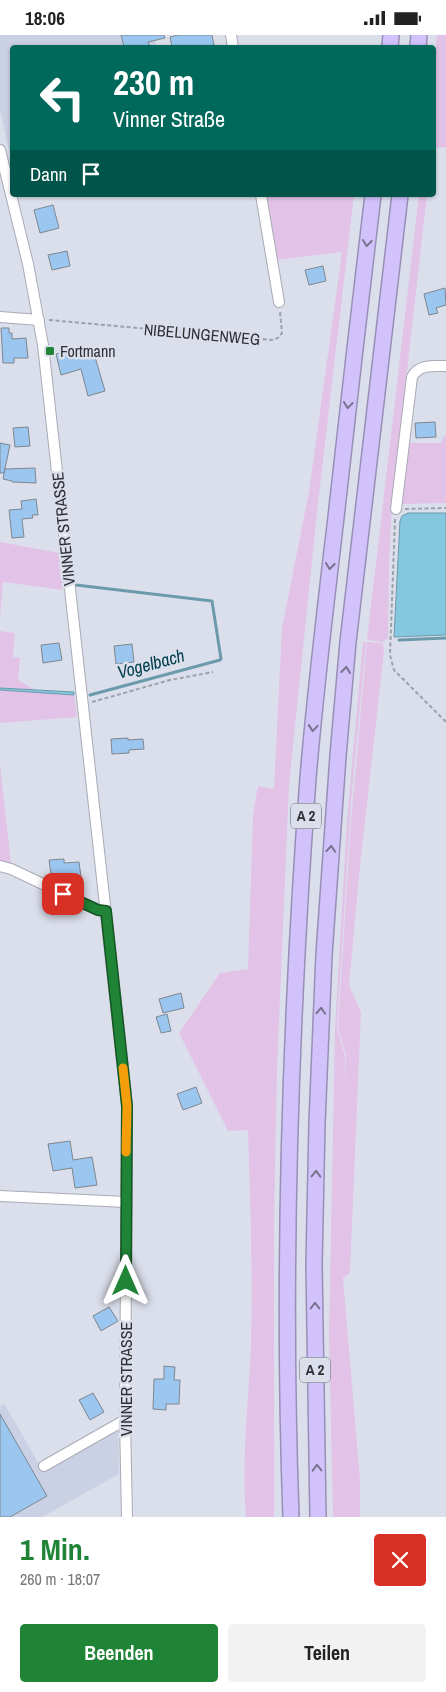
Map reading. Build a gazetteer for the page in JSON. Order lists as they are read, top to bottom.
{
  "streets": {
    "highway": ["A 2"],
    "street": ["VINNER STRASSE"],
    "path": ["NIBELUNGENWEG"]
  },
  "crossings": [
    ["NIBELUNGENWEG", "VINNER STRASSE"]
  ],
  "water": ["Vogelbach"],
  "places": {
    "transit": ["Fortmann"]
  },
  "page": {
    "status": "18:06",
    "turn": ["230 m", "Vinner Straße"],
    "then": "Dann",
    "heading": ["1 Min.", "260 m · 18:07"],
    "buttons": ["Beenden", "Teilen"]
  }
}
